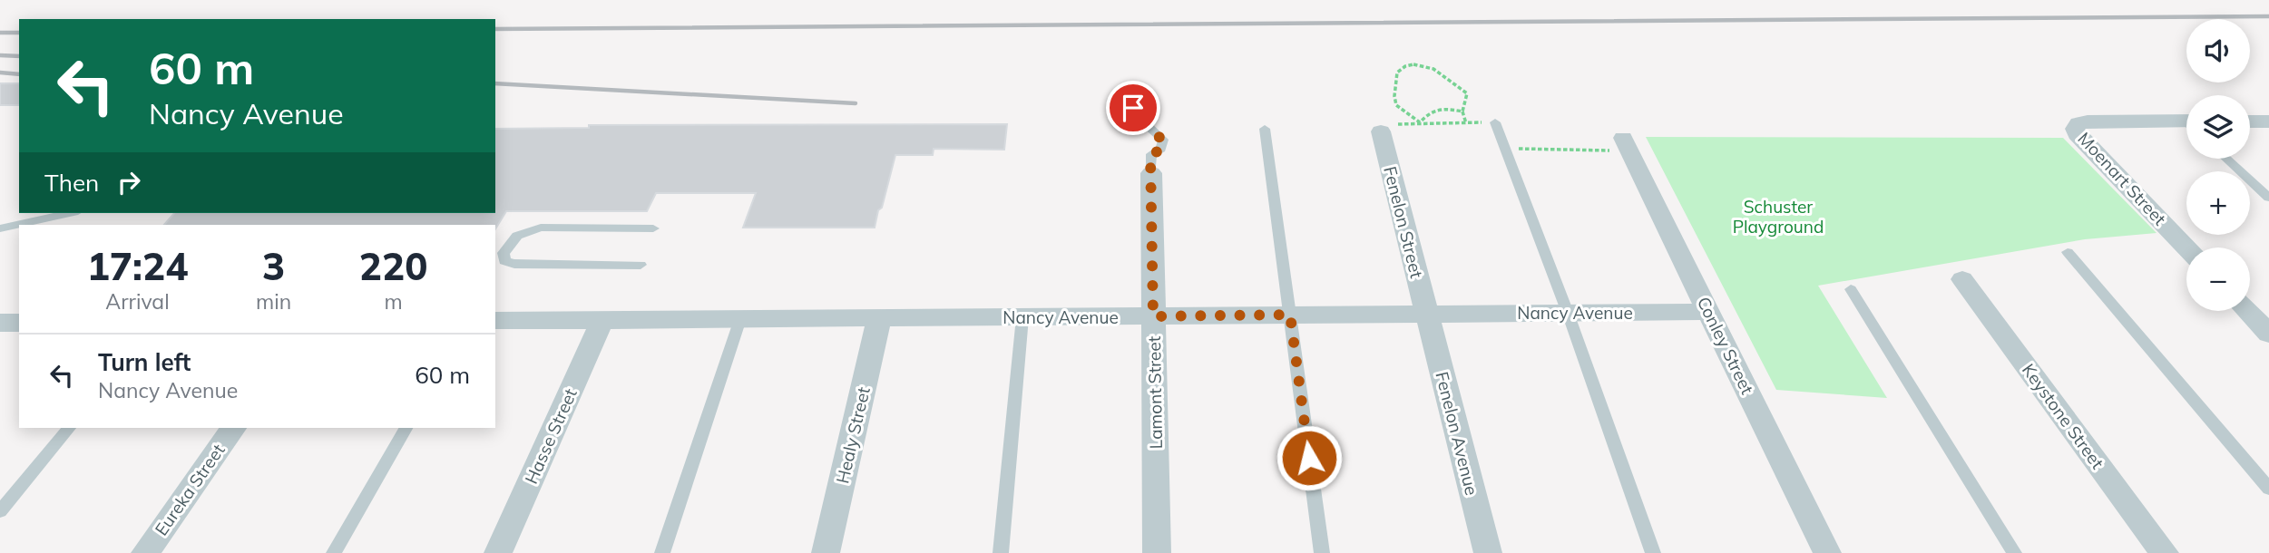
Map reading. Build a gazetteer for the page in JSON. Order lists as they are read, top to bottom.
{
  "streets": {
    "street": [
      "Moenart Street",
      "Fenelon Street",
      "Nancy Avenue",
      "Conley Street",
      "Lamont Street",
      "Keystone Street",
      "Fenelon Avenue",
      "Healy Street",
      "Hasse Street",
      "Eureka Street"
    ]
  },
  "crossings": [
    ["Fenelon Street", "Nancy Avenue"],
    ["Fenelon Street", "Fenelon Avenue"],
    ["Nancy Avenue", "Conley Street"],
    ["Nancy Avenue", "Lamont Street"],
    ["Nancy Avenue", "Fenelon Avenue"],
    ["Nancy Avenue", "Healy Street"],
    ["Nancy Avenue", "Hasse Street"]
  ],
  "parks": ["Schuster Playground"],
  "page": {
    "map_buttons": ["+", "−"],
    "turn": ["60 m", "Nancy Avenue"],
    "then": "Then",
    "eta": [
      "17:24",
      "Arrival",
      "3",
      "min",
      "220",
      "m"
    ],
    "list": [
      {
        "name": "Turn left",
        "note": "Nancy Avenue",
        "value": "60 m"
      }
    ]
  }
}
